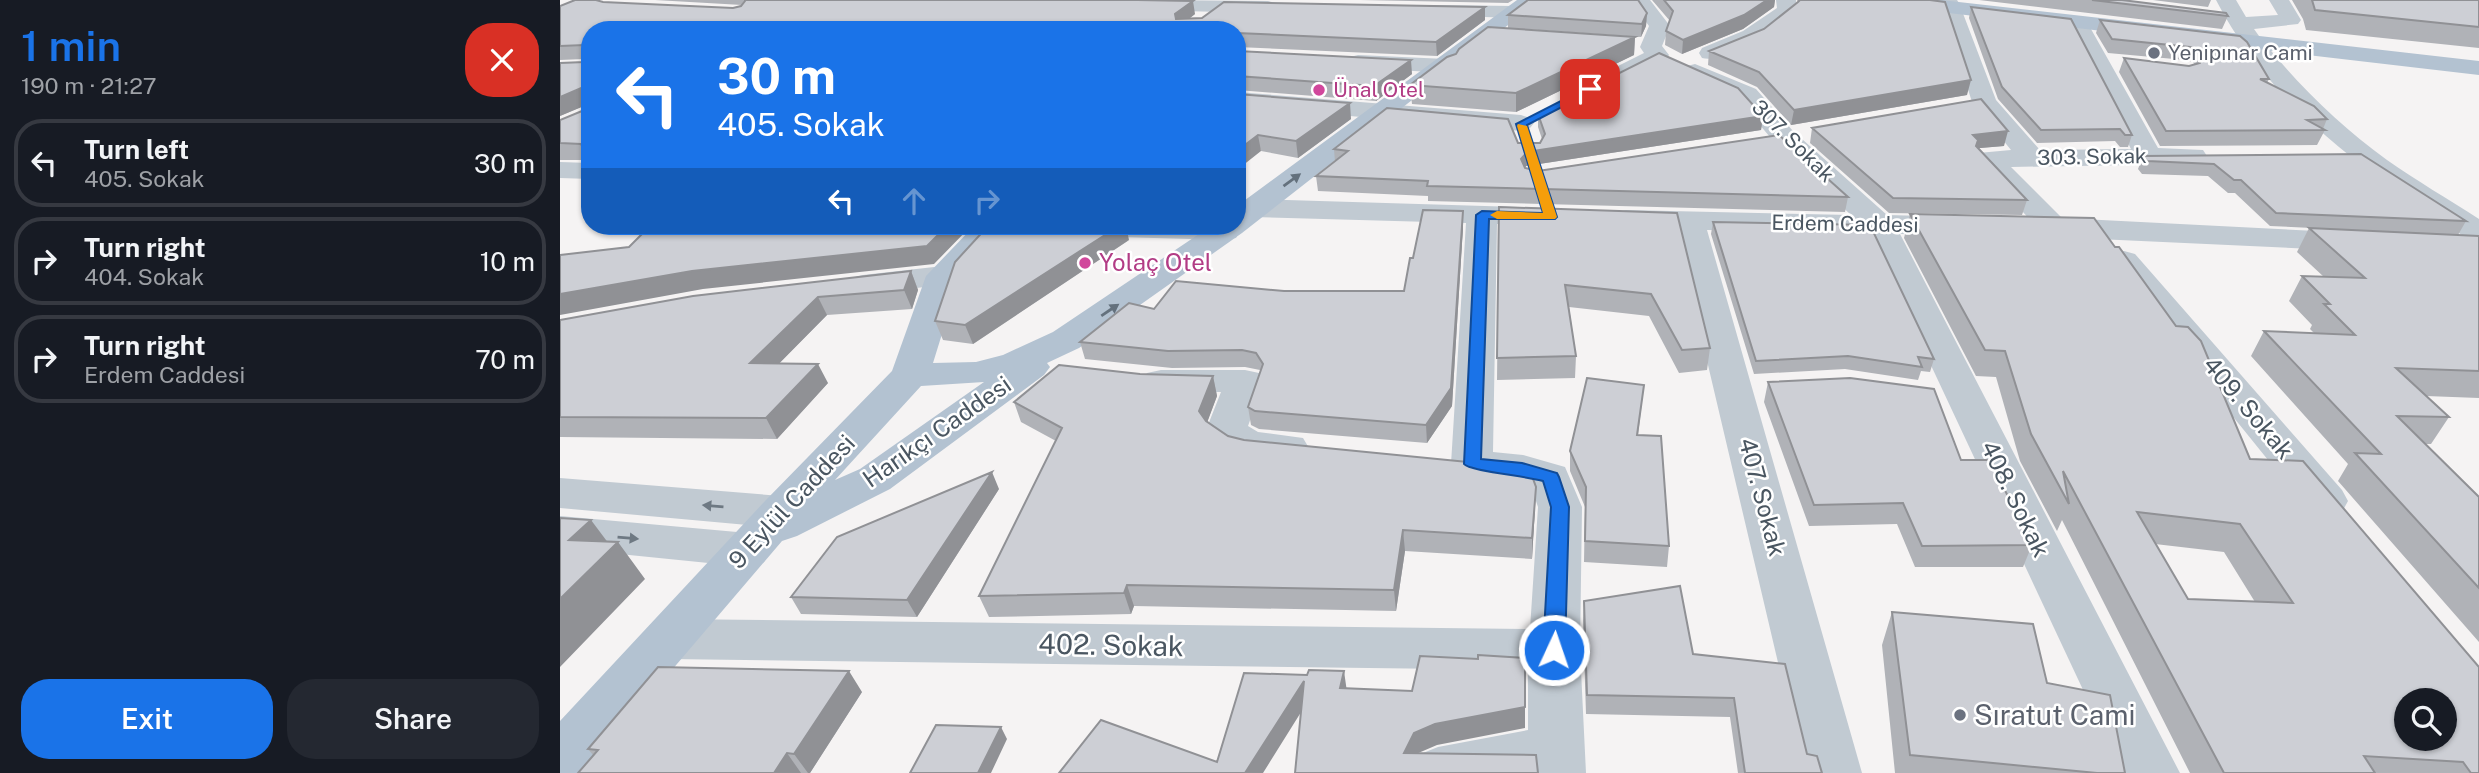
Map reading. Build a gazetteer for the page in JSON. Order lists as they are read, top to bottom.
{
  "streets": {
    "main road": ["Harıkçı Caddesi", "9 Eylül Caddesi"],
    "street": [
      "307. Sokak",
      "303. Sokak",
      "Erdem Caddesi",
      "409. Sokak",
      "407. Sokak",
      "408. Sokak",
      "402. Sokak"
    ]
  },
  "crossings": [
    ["307. Sokak", "Erdem Caddesi"],
    ["307. Sokak", "408. Sokak"],
    ["303. Sokak", "Erdem Caddesi"],
    ["Erdem Caddesi", "409. Sokak"],
    ["Erdem Caddesi", "407. Sokak"],
    ["Erdem Caddesi", "408. Sokak"],
    ["Harıkçı Caddesi", "9 Eylül Caddesi"],
    ["9 Eylül Caddesi", "402. Sokak"]
  ],
  "one_way": ["Harıkçı Caddesi"],
  "places": [
    "Yenipınar Cami",
    "Ünal Otel",
    "Yolaç Otel",
    "Sıratut Cami"
  ],
  "page": {
    "heading": ["1 min", "190 m · 21:27"],
    "turn": ["30 m", "405. Sokak"],
    "list": [
      {
        "name": "Turn left",
        "note": "405. Sokak",
        "value": "30 m"
      },
      {
        "name": "Turn right",
        "note": "404. Sokak",
        "value": "10 m"
      },
      {
        "name": "Turn right",
        "note": "Erdem Caddesi",
        "value": "70 m"
      }
    ],
    "buttons": ["Exit", "Share"]
  }
}
